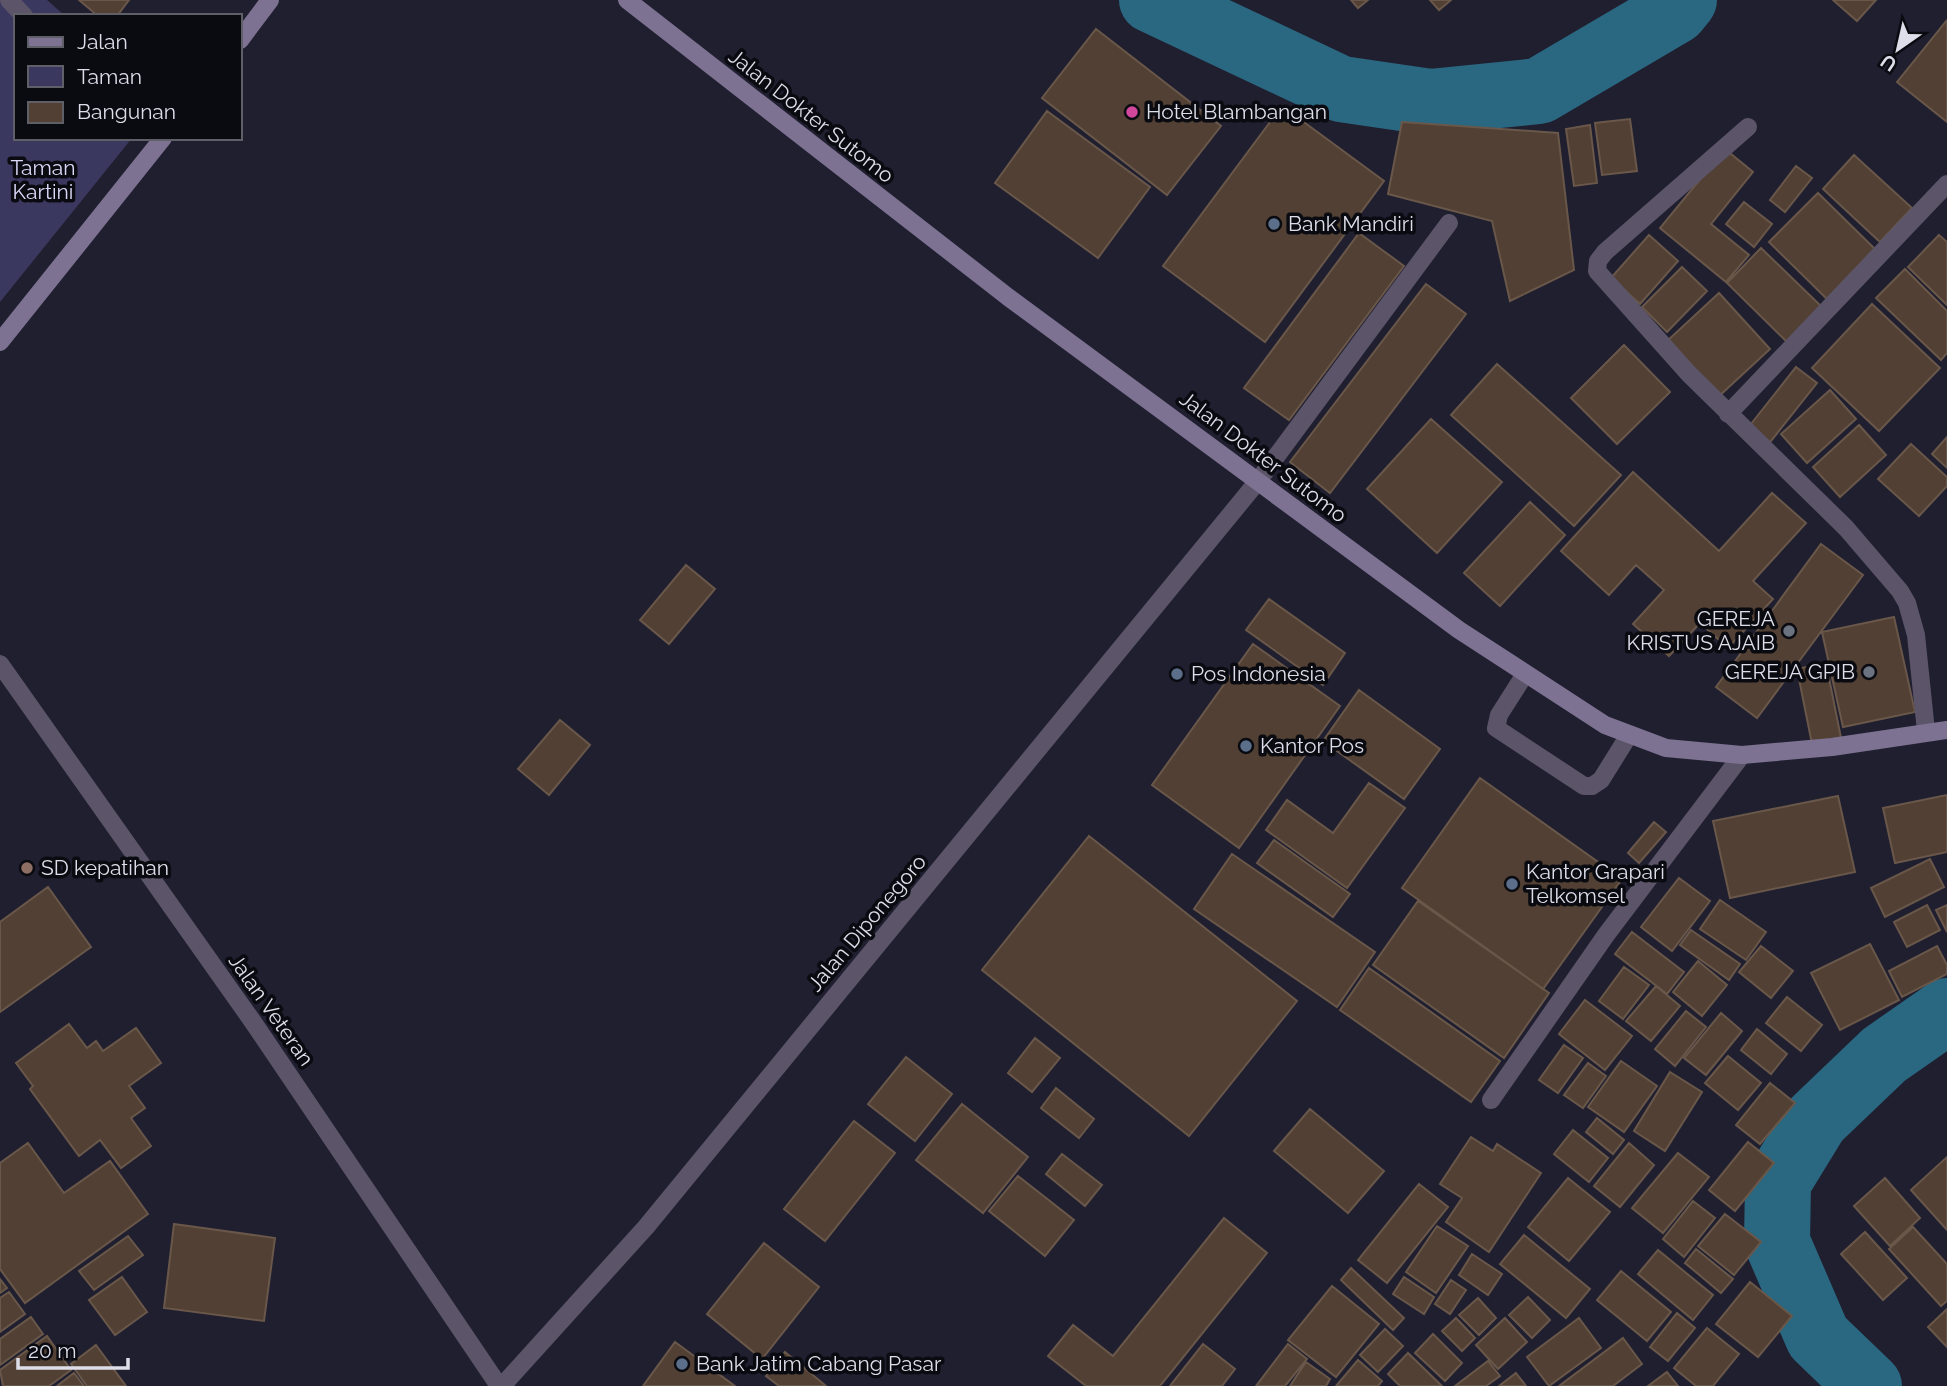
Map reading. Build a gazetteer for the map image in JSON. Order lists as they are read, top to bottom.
{
  "streets": {
    "main road": ["Jalan Dokter Sutomo"],
    "street": ["Jalan Diponegoro", "Jalan Veteran"]
  },
  "crossings": [
    ["Jalan Dokter Sutomo", "Jalan Diponegoro"],
    ["Jalan Diponegoro", "Jalan Veteran"]
  ],
  "parks": ["Taman Kartini"],
  "places": [
    "Hotel Blambangan",
    "Bank Mandiri",
    "GEREJA KRISTUS AJAIB",
    "GEREJA GPIB",
    "Pos Indonesia",
    "Kantor Pos",
    "SD kepatihan",
    "Kantor Grapari Telkomsel",
    "Bank Jatim Cabang Pasar"
  ],
  "legend": ["Jalan", "Taman", "Bangunan"],
  "scale_bar": "20 m",
  "north": "bottom left"
}
